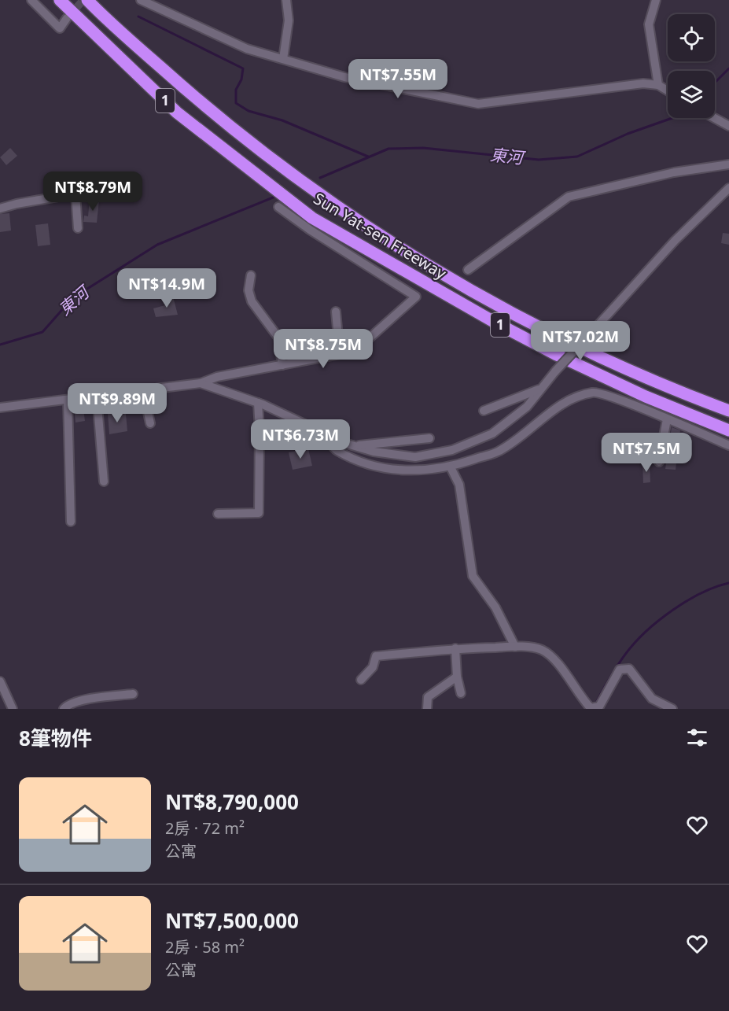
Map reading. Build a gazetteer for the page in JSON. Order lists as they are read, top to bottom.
{
  "streets": {
    "highway": ["1", "Sun Yat-sen Freeway"]
  },
  "water": ["東河"],
  "page": {
    "price": [
      "NT$7.55M",
      "NT$8.79M",
      "NT$14.9M",
      "NT$7.02M",
      "NT$8.75M",
      "NT$9.89M",
      "NT$6.73M",
      "NT$7.5M"
    ],
    "heading": "8筆物件",
    "list": [
      {
        "name": "NT$8,790,000",
        "note": "2房 · 72 m² · 公寓"
      },
      {
        "name": "NT$7,500,000",
        "note": "2房 · 58 m² · 公寓"
      }
    ]
  }
}
